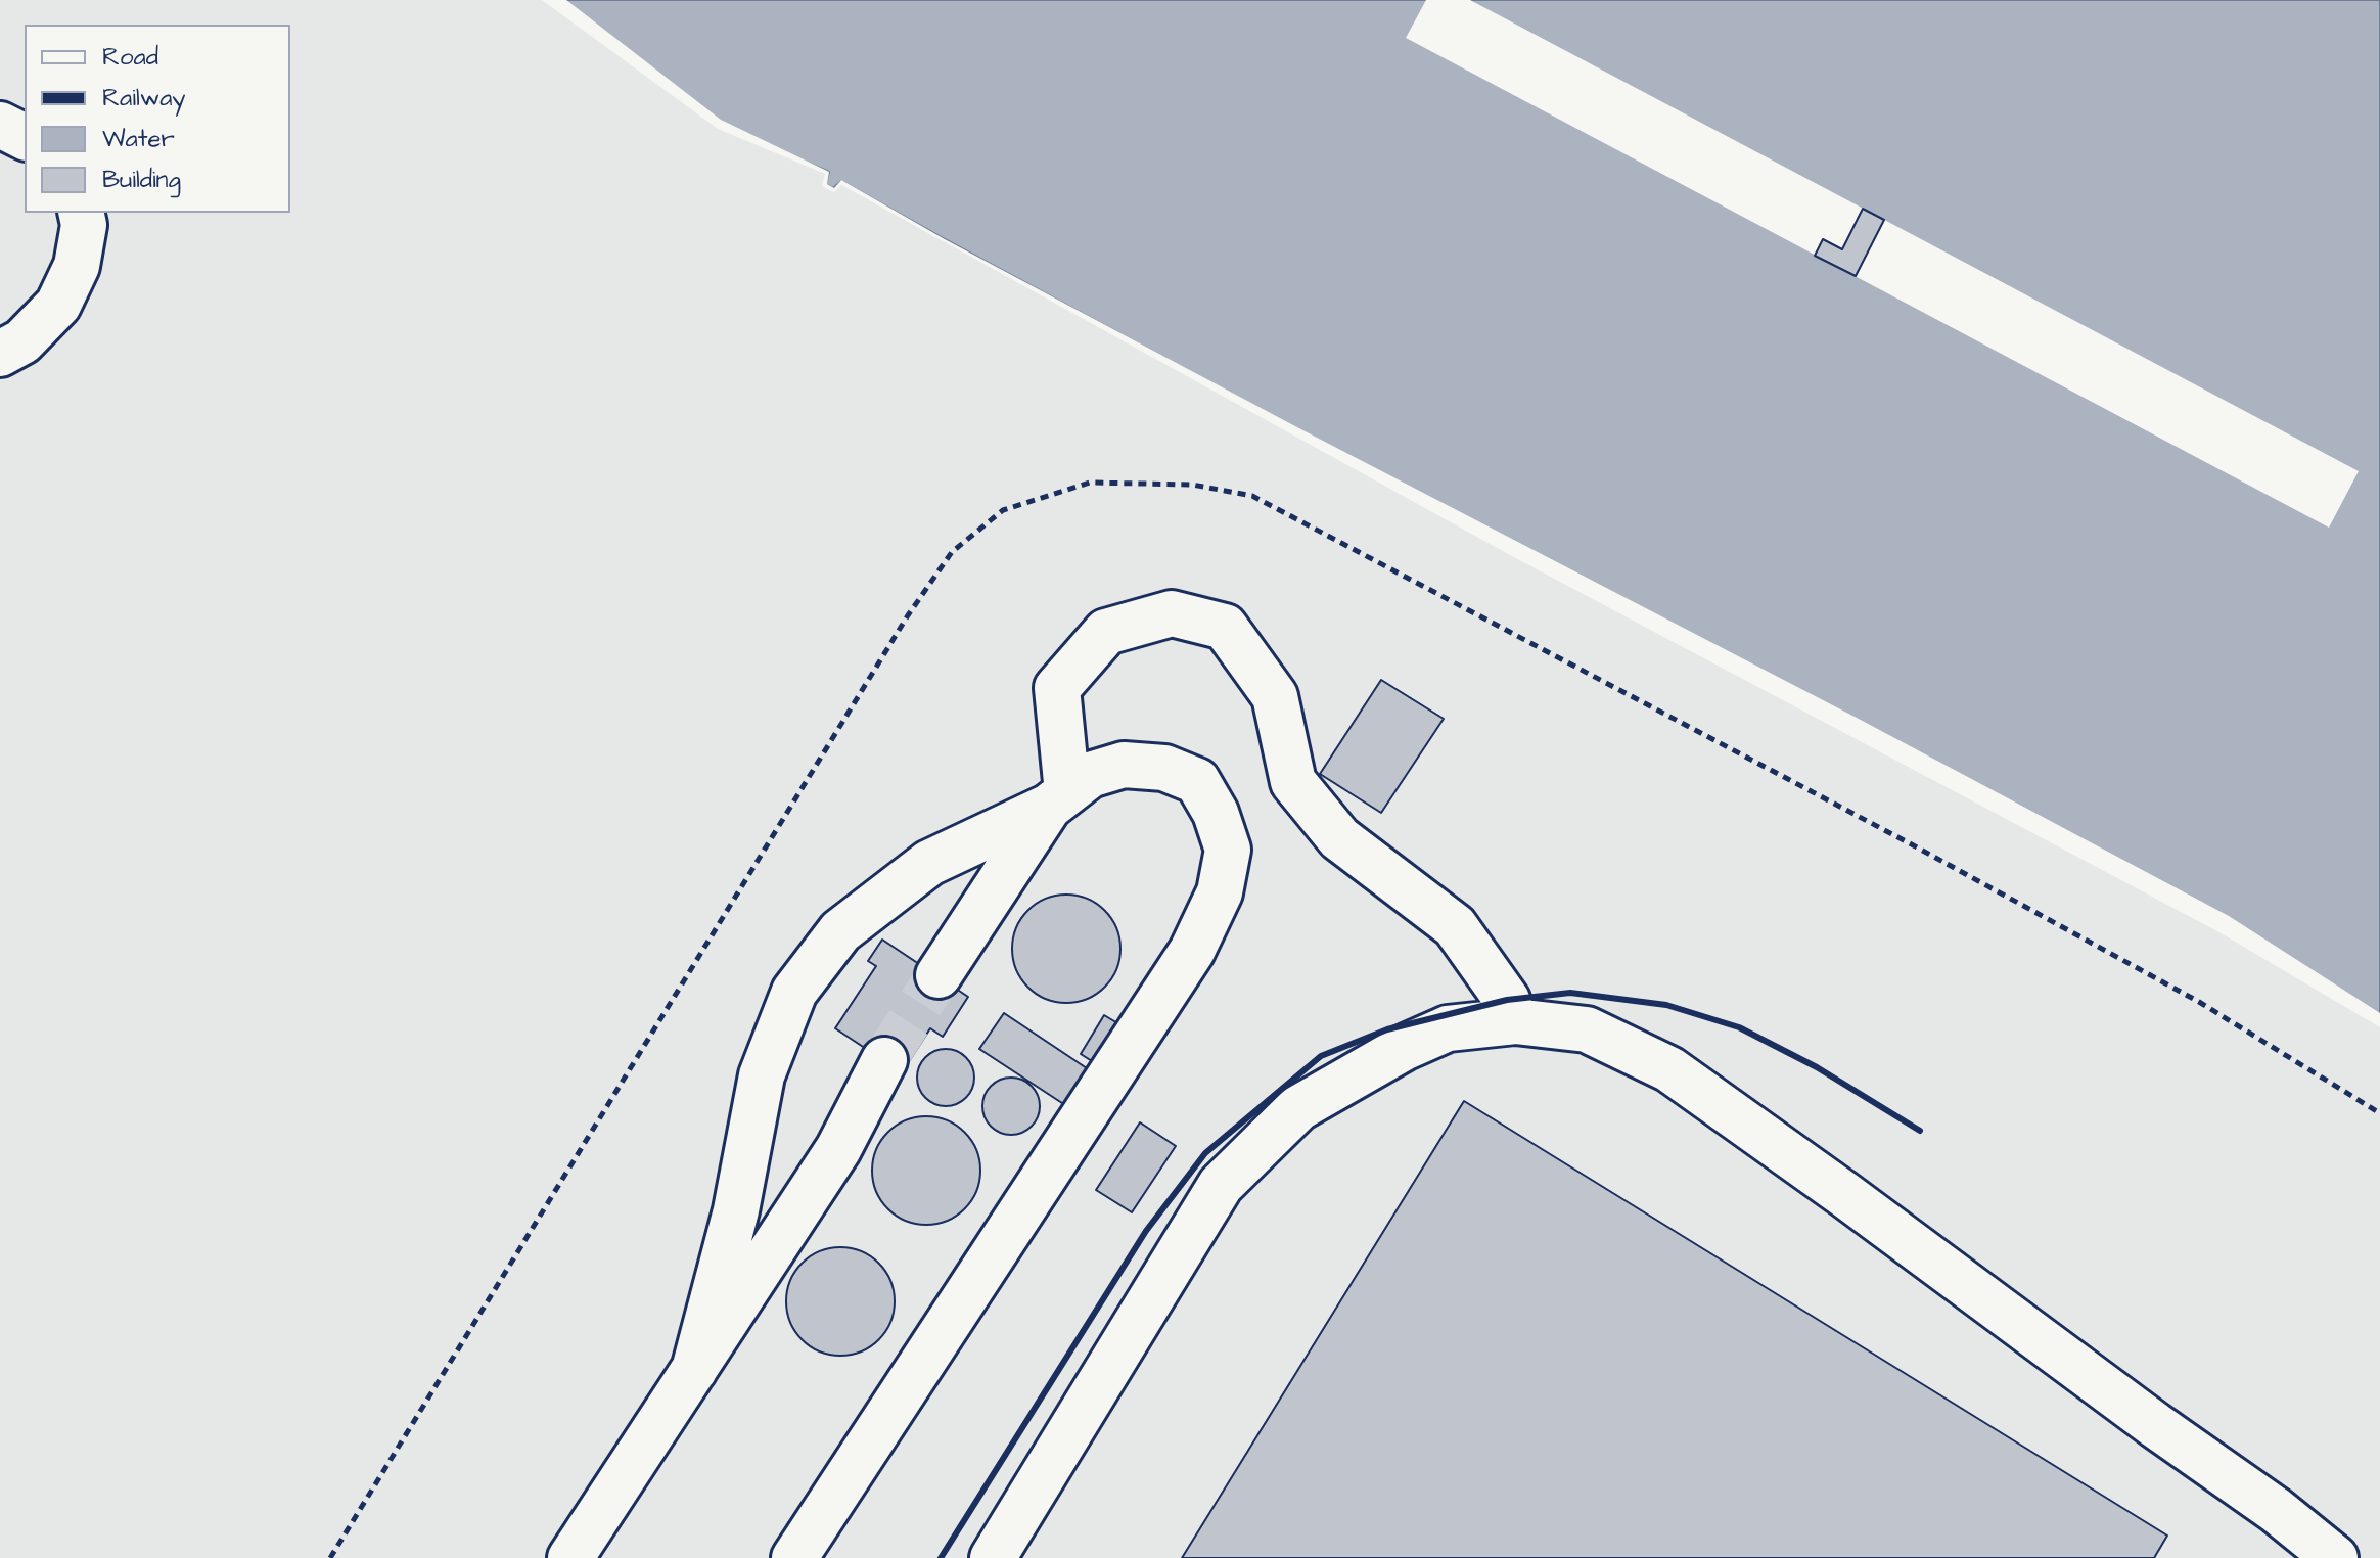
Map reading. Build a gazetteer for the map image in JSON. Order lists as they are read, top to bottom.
{
  "legend": [
    "Road",
    "Railway",
    "Water",
    "Building"
  ]
}
